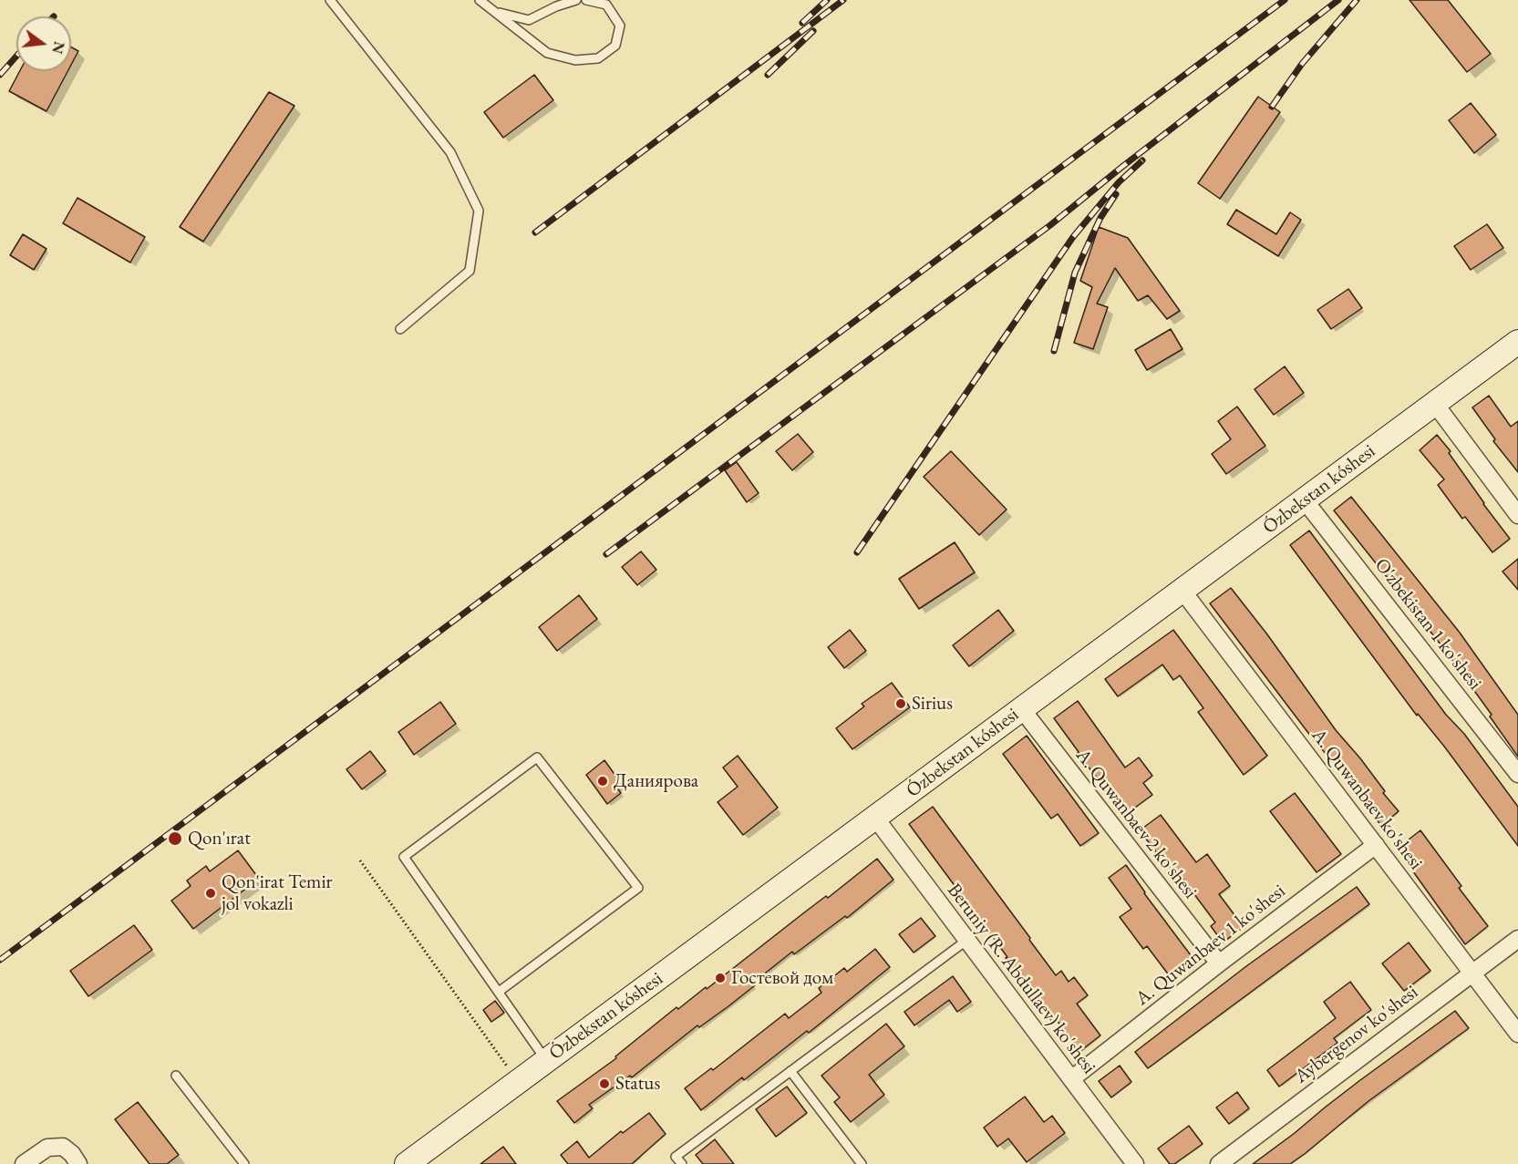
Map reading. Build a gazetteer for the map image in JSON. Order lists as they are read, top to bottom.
{
  "streets": {
    "street": [
      "Ózbekstan kóshesi",
      "O'zbekistan 1 ko'shesi",
      "A. Quwanbaev ko'shesi",
      "A. Quwanbaev 2 ko'shesi",
      "A. Quwanbaev 1 ko'shesi",
      "Beruniy (R. Abdullaev) ko'shesi",
      "Aybergenov ko'shesi"
    ]
  },
  "crossings": [
    ["Ózbekstan kóshesi", "O'zbekistan 1 ko'shesi"],
    ["Ózbekstan kóshesi", "A. Quwanbaev ko'shesi"],
    ["Ózbekstan kóshesi", "A. Quwanbaev 2 ko'shesi"],
    ["Ózbekstan kóshesi", "Beruniy (R. Abdullaev) ko'shesi"],
    ["A. Quwanbaev ko'shesi", "A. Quwanbaev 1 ko'shesi"],
    ["A. Quwanbaev ko'shesi", "Aybergenov ko'shesi"],
    ["A. Quwanbaev 2 ko'shesi", "A. Quwanbaev 1 ko'shesi"],
    ["A. Quwanbaev 1 ko'shesi", "Beruniy (R. Abdullaev) ko'shesi"]
  ],
  "places": [
    "Sirius",
    "Даниярова",
    "Qon'ırat",
    "Qon'irat Temir jol vokazli",
    "Гостевой дом",
    "Status"
  ],
  "north": "right"
}
